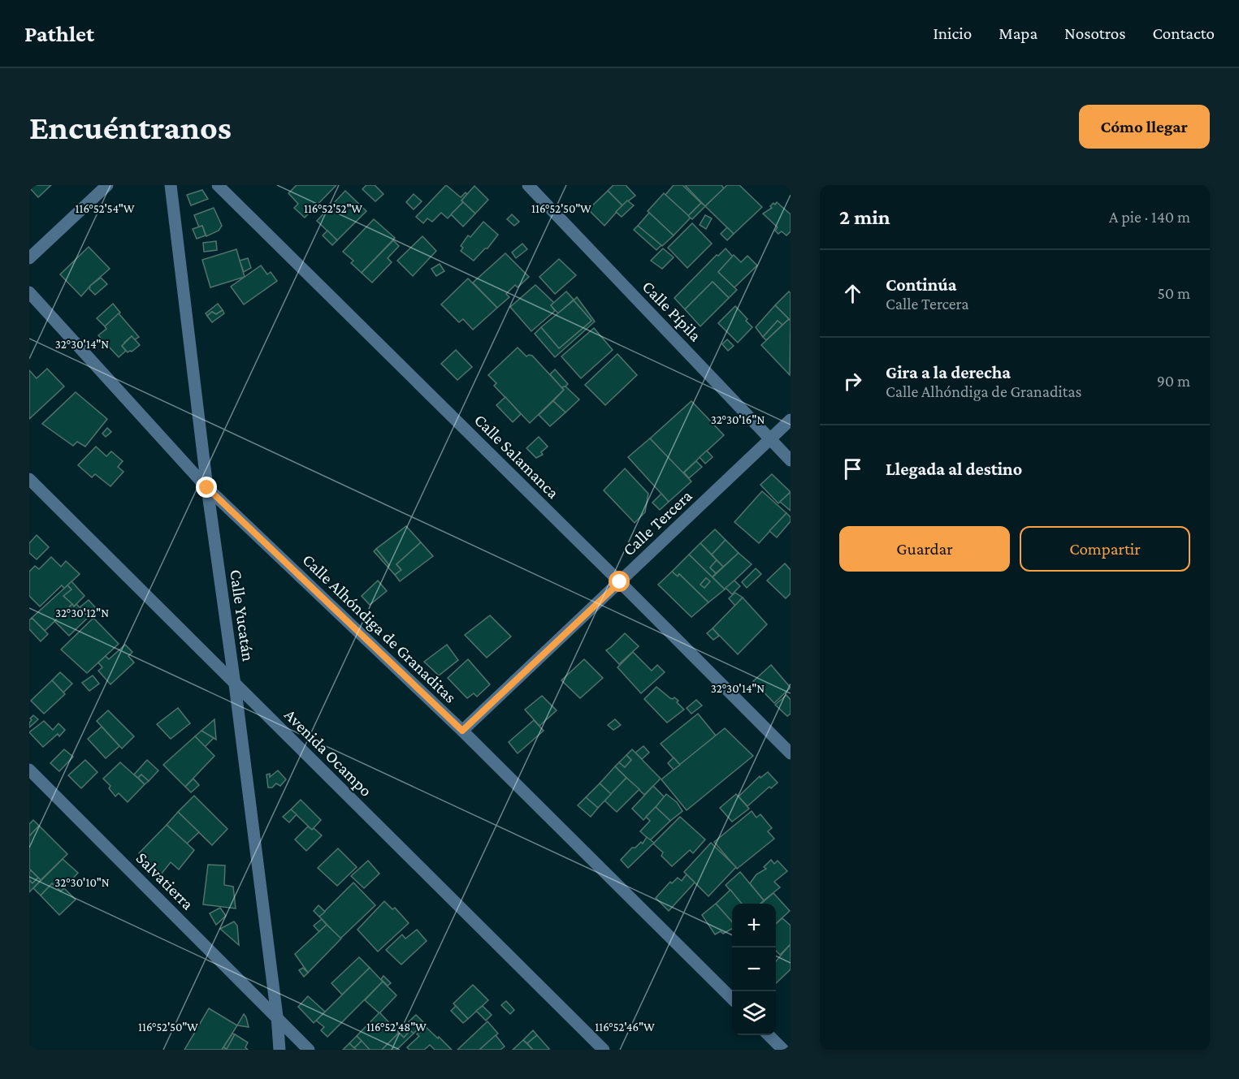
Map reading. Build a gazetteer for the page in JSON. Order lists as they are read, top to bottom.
{
  "streets": {
    "street": [
      "Calle Pípila",
      "Calle Salamanca",
      "Calle Tercera",
      "Calle Yucatán",
      "Calle Alhóndiga de Granaditas",
      "Avenida Ocampo",
      "Salvatierra"
    ]
  },
  "crossings": [
    ["Calle Pípila", "Calle Tercera"],
    ["Calle Salamanca", "Calle Tercera"],
    ["Calle Tercera", "Calle Alhóndiga de Granaditas"],
    ["Calle Yucatán", "Calle Alhóndiga de Granaditas"],
    ["Calle Yucatán", "Avenida Ocampo"],
    ["Calle Yucatán", "Salvatierra"]
  ],
  "page": {
    "header": "Pathlet",
    "nav": [
      "Inicio",
      "Mapa",
      "Nosotros",
      "Contacto"
    ],
    "buttons": [
      "Cómo llegar",
      ["Guardar", "Compartir"]
    ],
    "title": "Encuéntranos",
    "heading": ["2 min", "A pie · 140 m"],
    "list": [
      ["Continúa", "Calle Tercera", "50 m"],
      ["Gira a la derecha", "Calle Alhóndiga de Granaditas", "90 m"],
      "Llegada al destino"
    ],
    "map_buttons": ["+", "−"]
  },
  "coordinates": [
    "116°52'54\"W",
    "116°52'52\"W",
    "116°52'50\"W",
    "32°30'14\"N",
    "32°30'16\"N",
    "32°30'12\"N",
    "32°30'10\"N",
    "116°52'46\"W",
    "116°52'48\"W"
  ]
}
